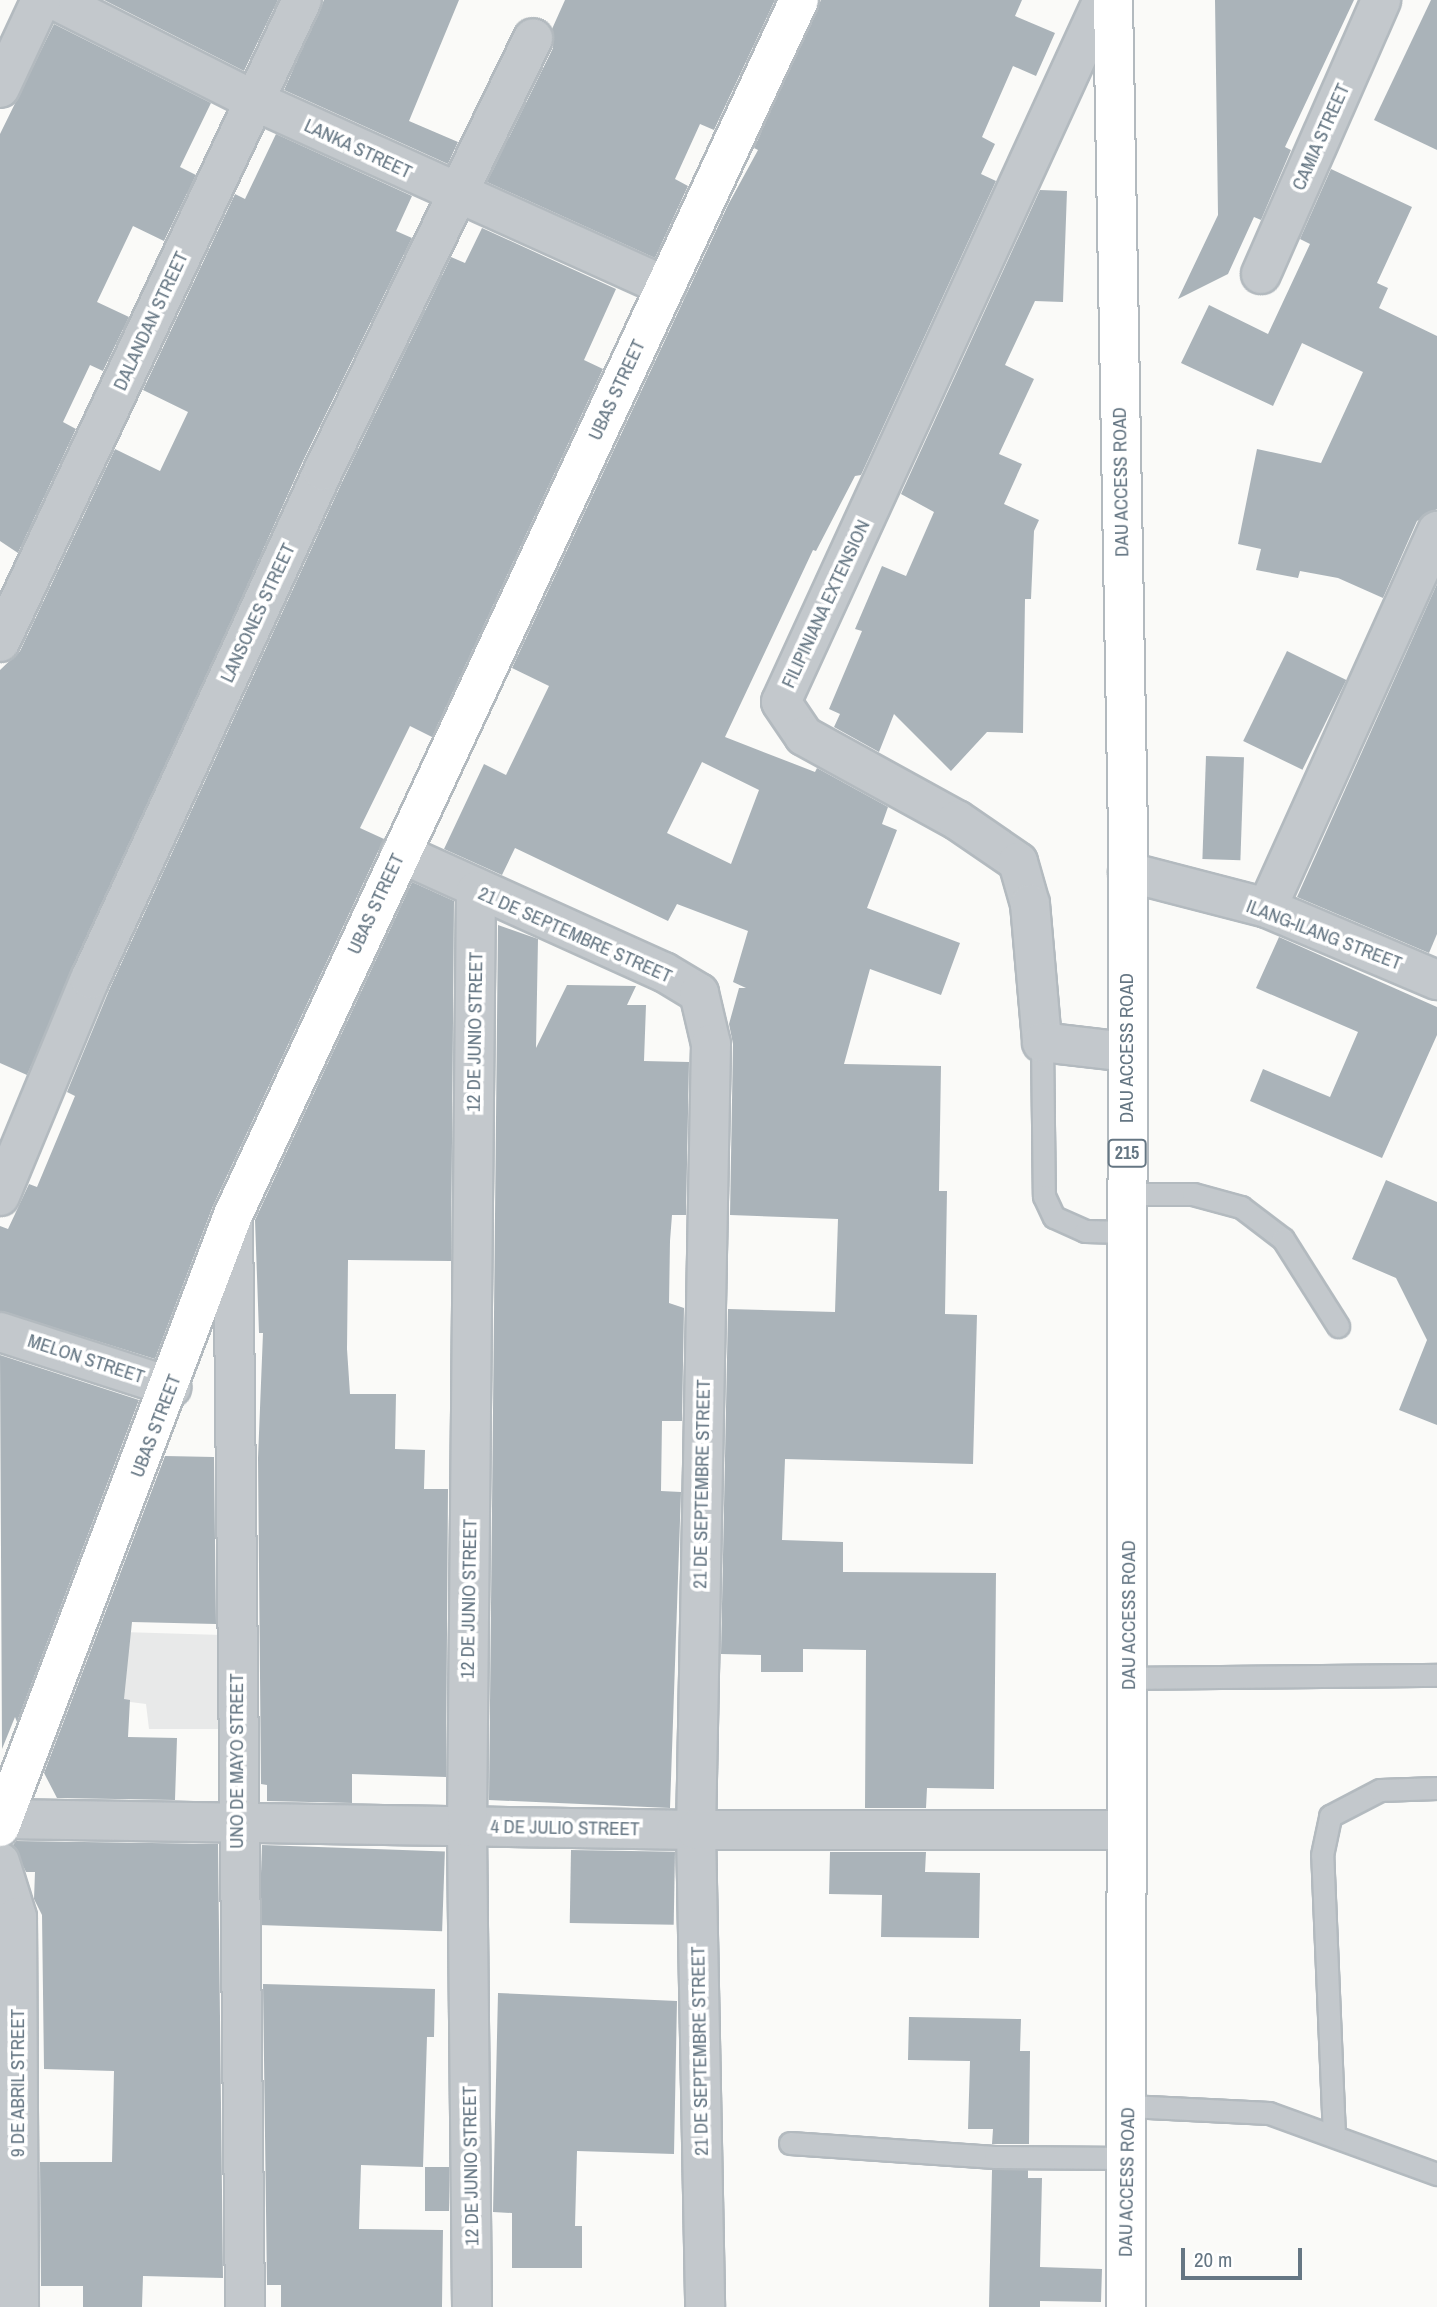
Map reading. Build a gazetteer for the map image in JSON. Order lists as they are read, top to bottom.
{
  "streets": {
    "main road": ["UBAS STREET", "DAU ACCESS ROAD", "215"],
    "street": [
      "CAMIA STREET",
      "LANKA STREET",
      "DALANDAN STREET",
      "FILIPINIANA EXTENSION",
      "LANSONES STREET",
      "21 DE SEPTEMBRE STREET",
      "ILANG-ILANG STREET",
      "12 DE JUNIO STREET",
      "MELON STREET",
      "UNO DE MAYO STREET",
      "4 DE JULIO STREET",
      "9 DE ABRIL STREET"
    ]
  },
  "crossings": [
    ["LANKA STREET", "DALANDAN STREET"],
    ["LANKA STREET", "UBAS STREET"],
    ["LANKA STREET", "LANSONES STREET"],
    ["UBAS STREET", "21 DE SEPTEMBRE STREET"],
    ["UBAS STREET", "MELON STREET"],
    ["UBAS STREET", "UNO DE MAYO STREET"],
    ["UBAS STREET", "4 DE JULIO STREET"],
    ["DAU ACCESS ROAD", "ILANG-ILANG STREET"],
    ["DAU ACCESS ROAD", "4 DE JULIO STREET"],
    ["21 DE SEPTEMBRE STREET", "12 DE JUNIO STREET"],
    ["21 DE SEPTEMBRE STREET", "4 DE JULIO STREET"],
    ["12 DE JUNIO STREET", "4 DE JULIO STREET"],
    ["UNO DE MAYO STREET", "4 DE JULIO STREET"]
  ],
  "scale_bar": "20 m"
}
